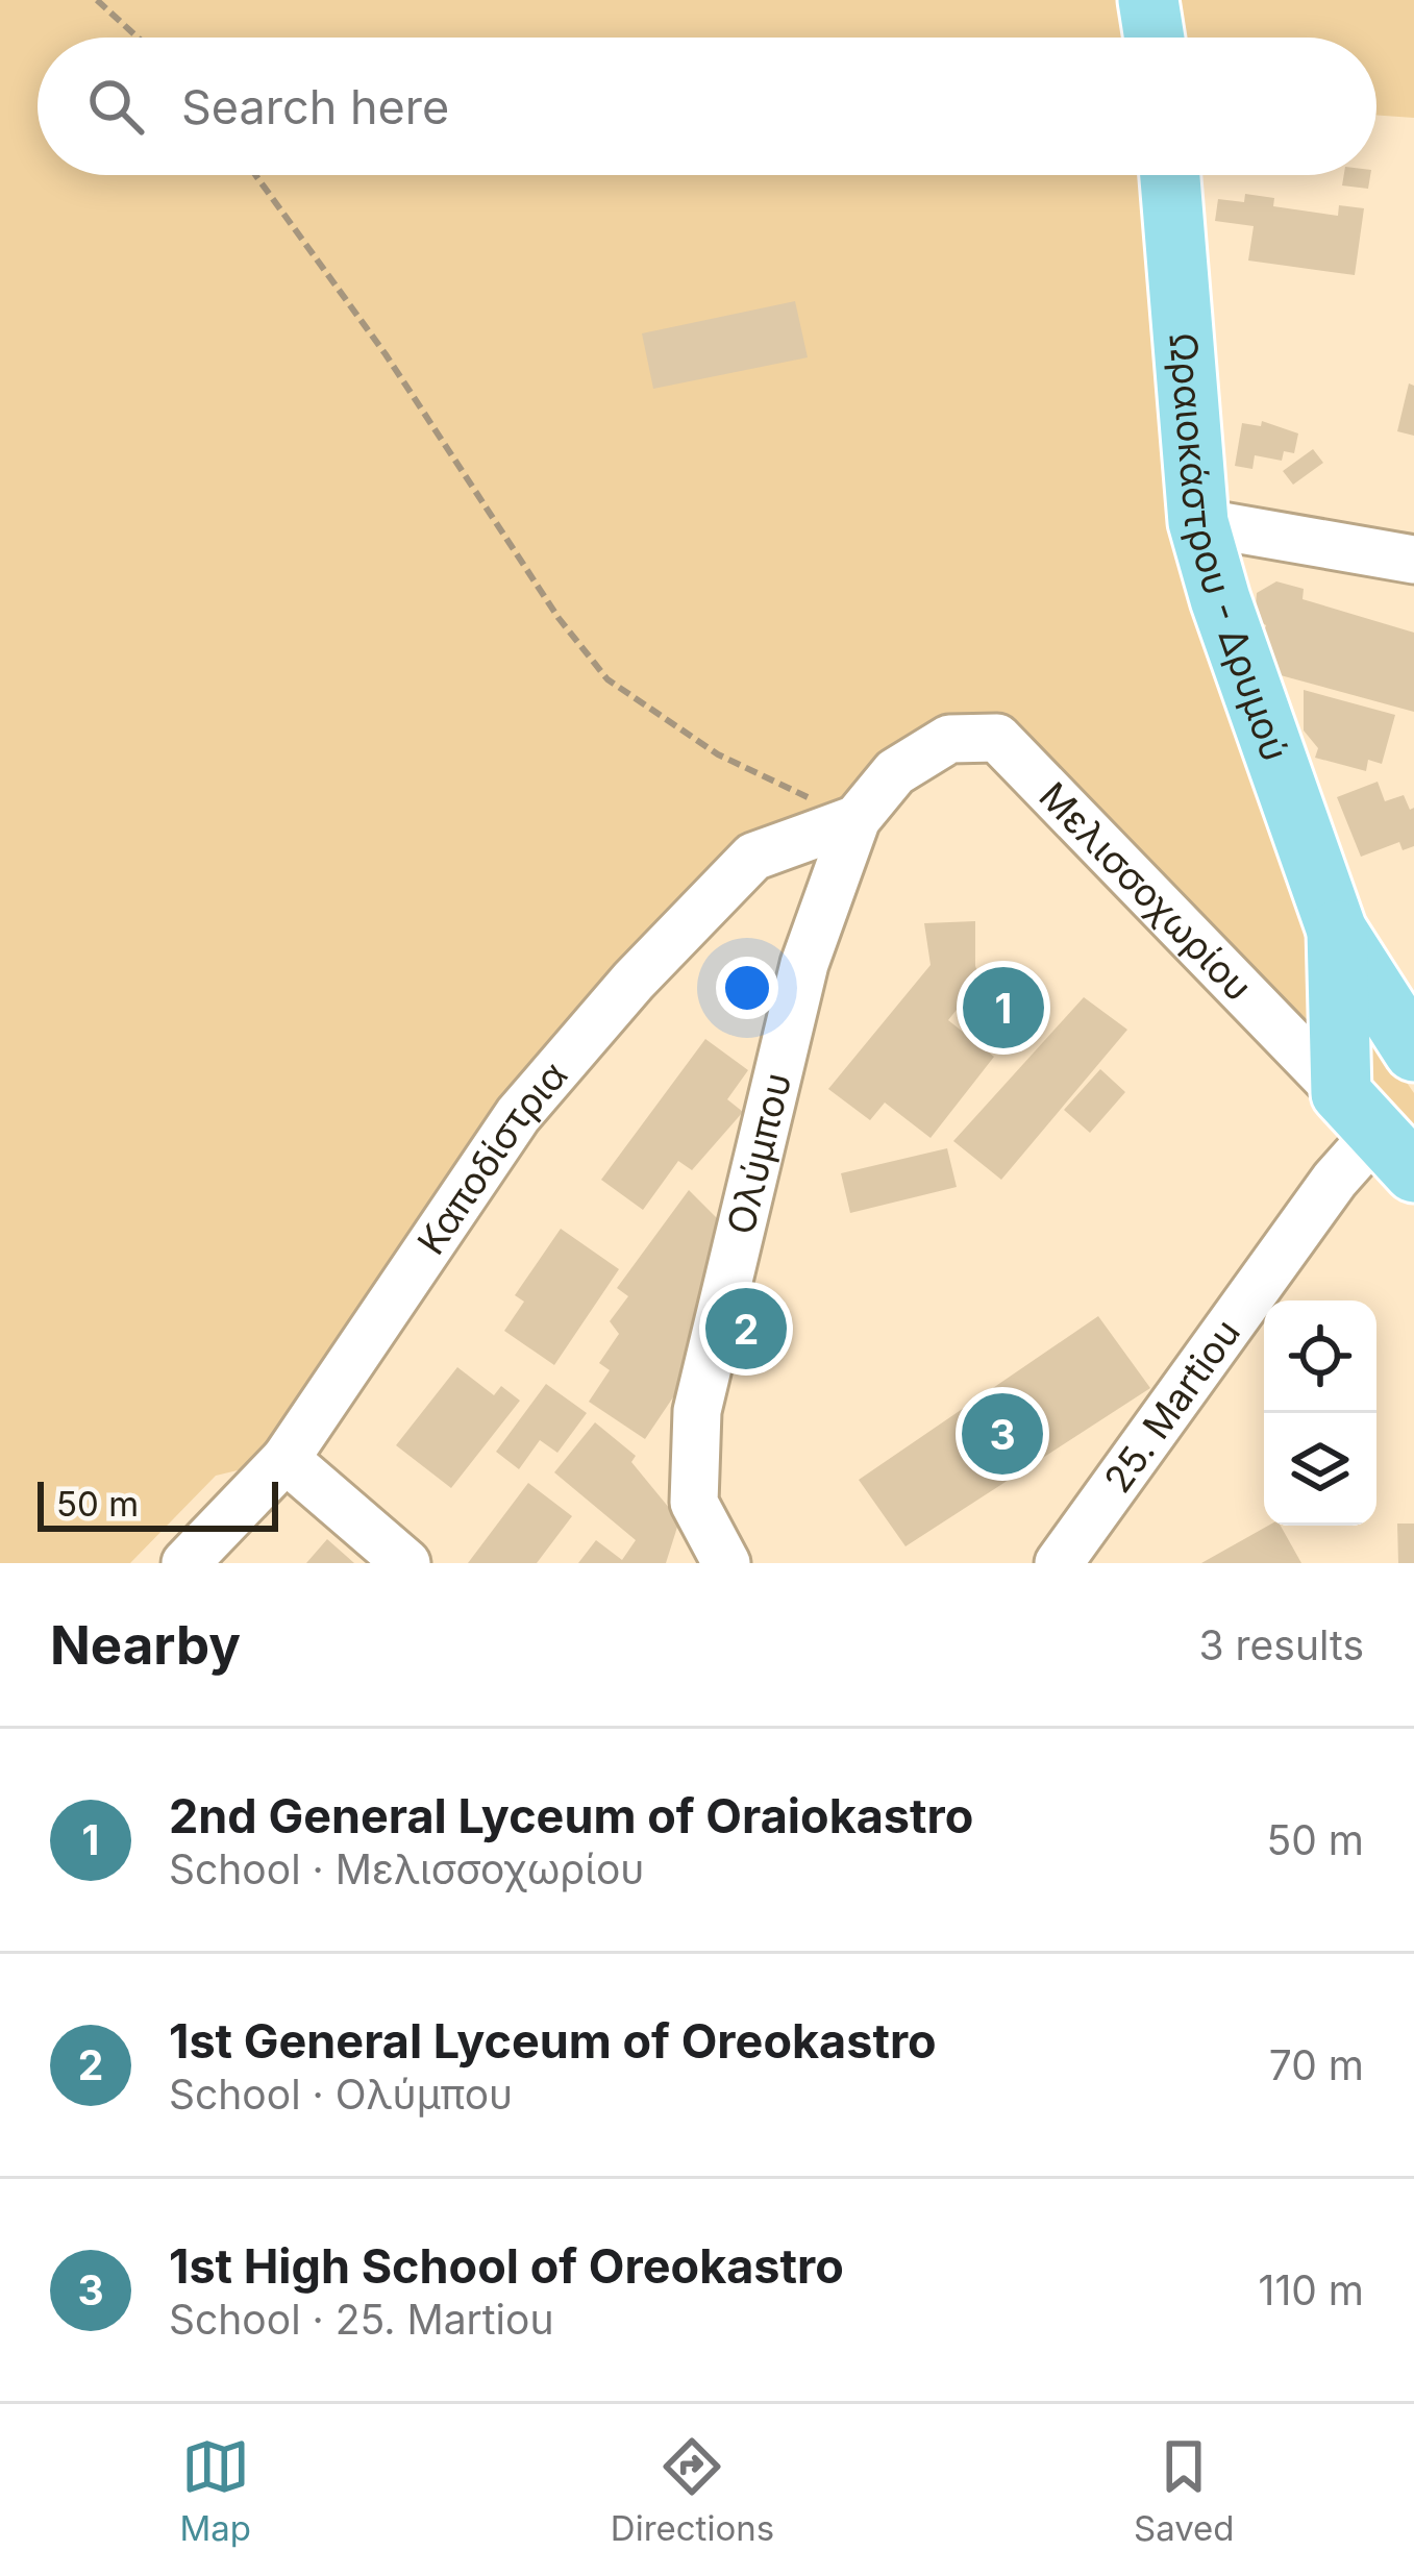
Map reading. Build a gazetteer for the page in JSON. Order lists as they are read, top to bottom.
{
  "streets": {
    "main road": ["Ωραιοκάστρου - Δρυμού"],
    "street": [
      "Μελισσοχωρίου",
      "Ολύμπου",
      "Καποδίστρια",
      "25. Martiou"
    ]
  },
  "crossings": [
    ["Μελισσοχωρίου", "Ολύμπου"],
    ["Μελισσοχωρίου", "Καποδίστρια"],
    ["Μελισσοχωρίου", "25. Martiou"],
    ["Ολύμπου", "Καποδίστρια"]
  ],
  "scale_bar": "50 m",
  "page": {
    "search": "Search here",
    "pins": ["1", "2", "3"],
    "scale": "50 m",
    "heading": ["Nearby", "3 results"],
    "list": [
      {
        "mark": "1",
        "name": "2nd General Lyceum of Oraiokastro",
        "note": "School · Μελισσοχωρίου",
        "value": "50 m"
      },
      {
        "mark": "2",
        "name": "1st General Lyceum of Oreokastro",
        "note": "School · Ολύμπου",
        "value": "70 m"
      },
      {
        "mark": "3",
        "name": "1st High School of Oreokastro",
        "note": "School · 25. Martiou",
        "value": "110 m"
      }
    ],
    "nav": ["Map", "Directions", "Saved"]
  }
}
